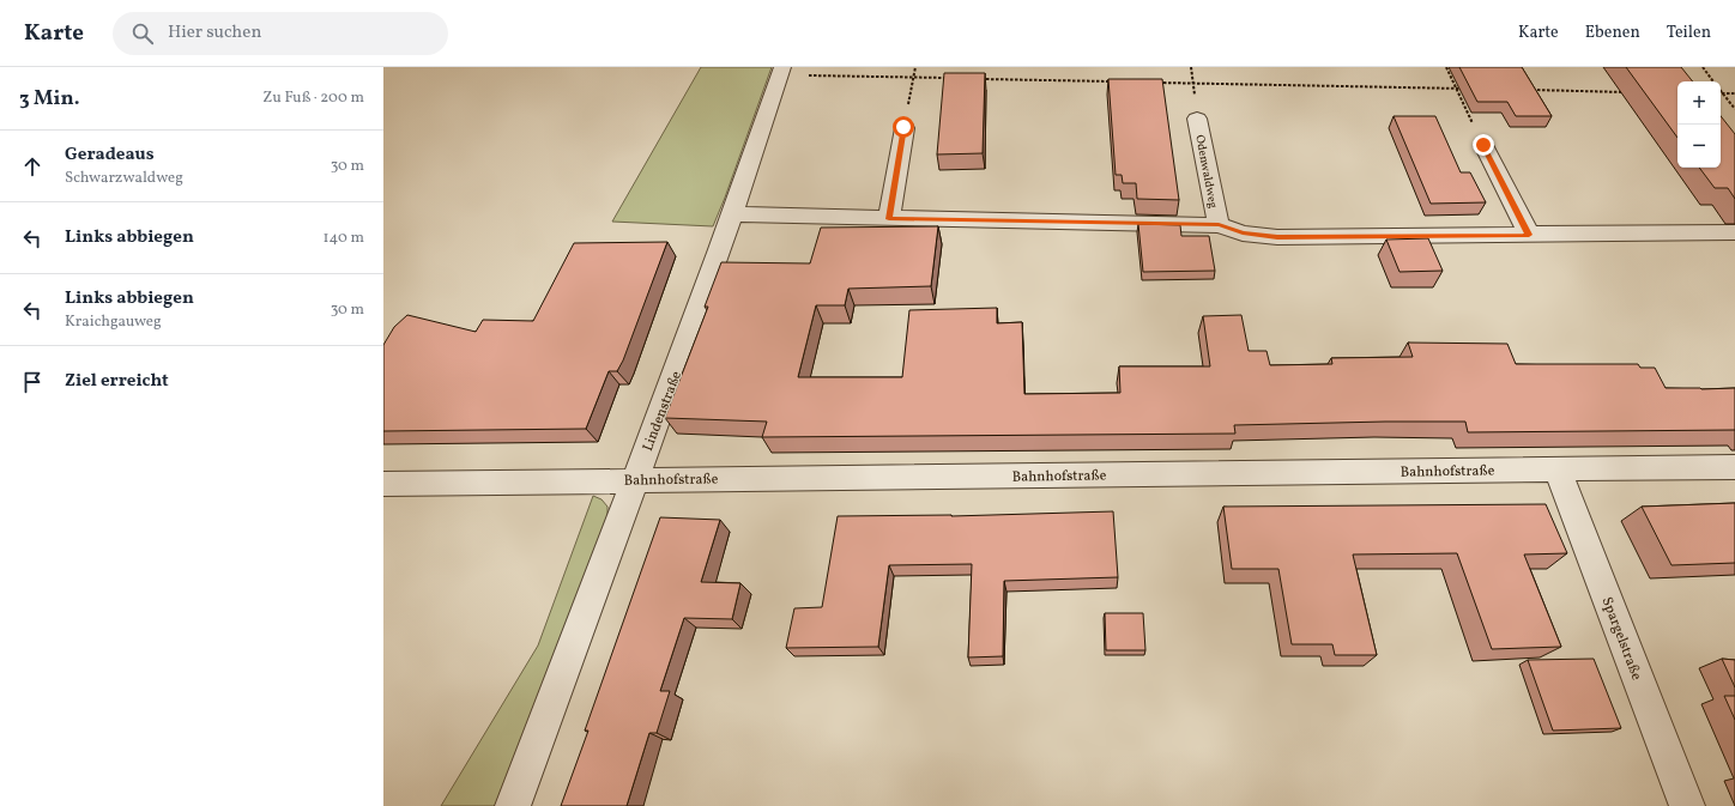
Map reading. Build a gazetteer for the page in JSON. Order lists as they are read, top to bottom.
{
  "streets": {
    "street": [
      "Odenwaldweg",
      "Lindenstraße",
      "Bahnhofstraße",
      "Spargelstraße"
    ]
  },
  "crossings": [
    ["Lindenstraße", "Bahnhofstraße"],
    ["Bahnhofstraße", "Spargelstraße"]
  ],
  "page": {
    "header": "Karte",
    "search": "Hier suchen",
    "nav": ["Karte", "Ebenen", "Teilen"],
    "heading": ["3 Min.", "Zu Fuß · 200 m"],
    "map_buttons": ["+", "−"],
    "list": [
      ["Geradeaus", "Schwarzwaldweg", "30 m"],
      ["Links abbiegen", "140 m"],
      ["Links abbiegen", "Kraichgauweg", "30 m"],
      "Ziel erreicht"
    ]
  }
}
